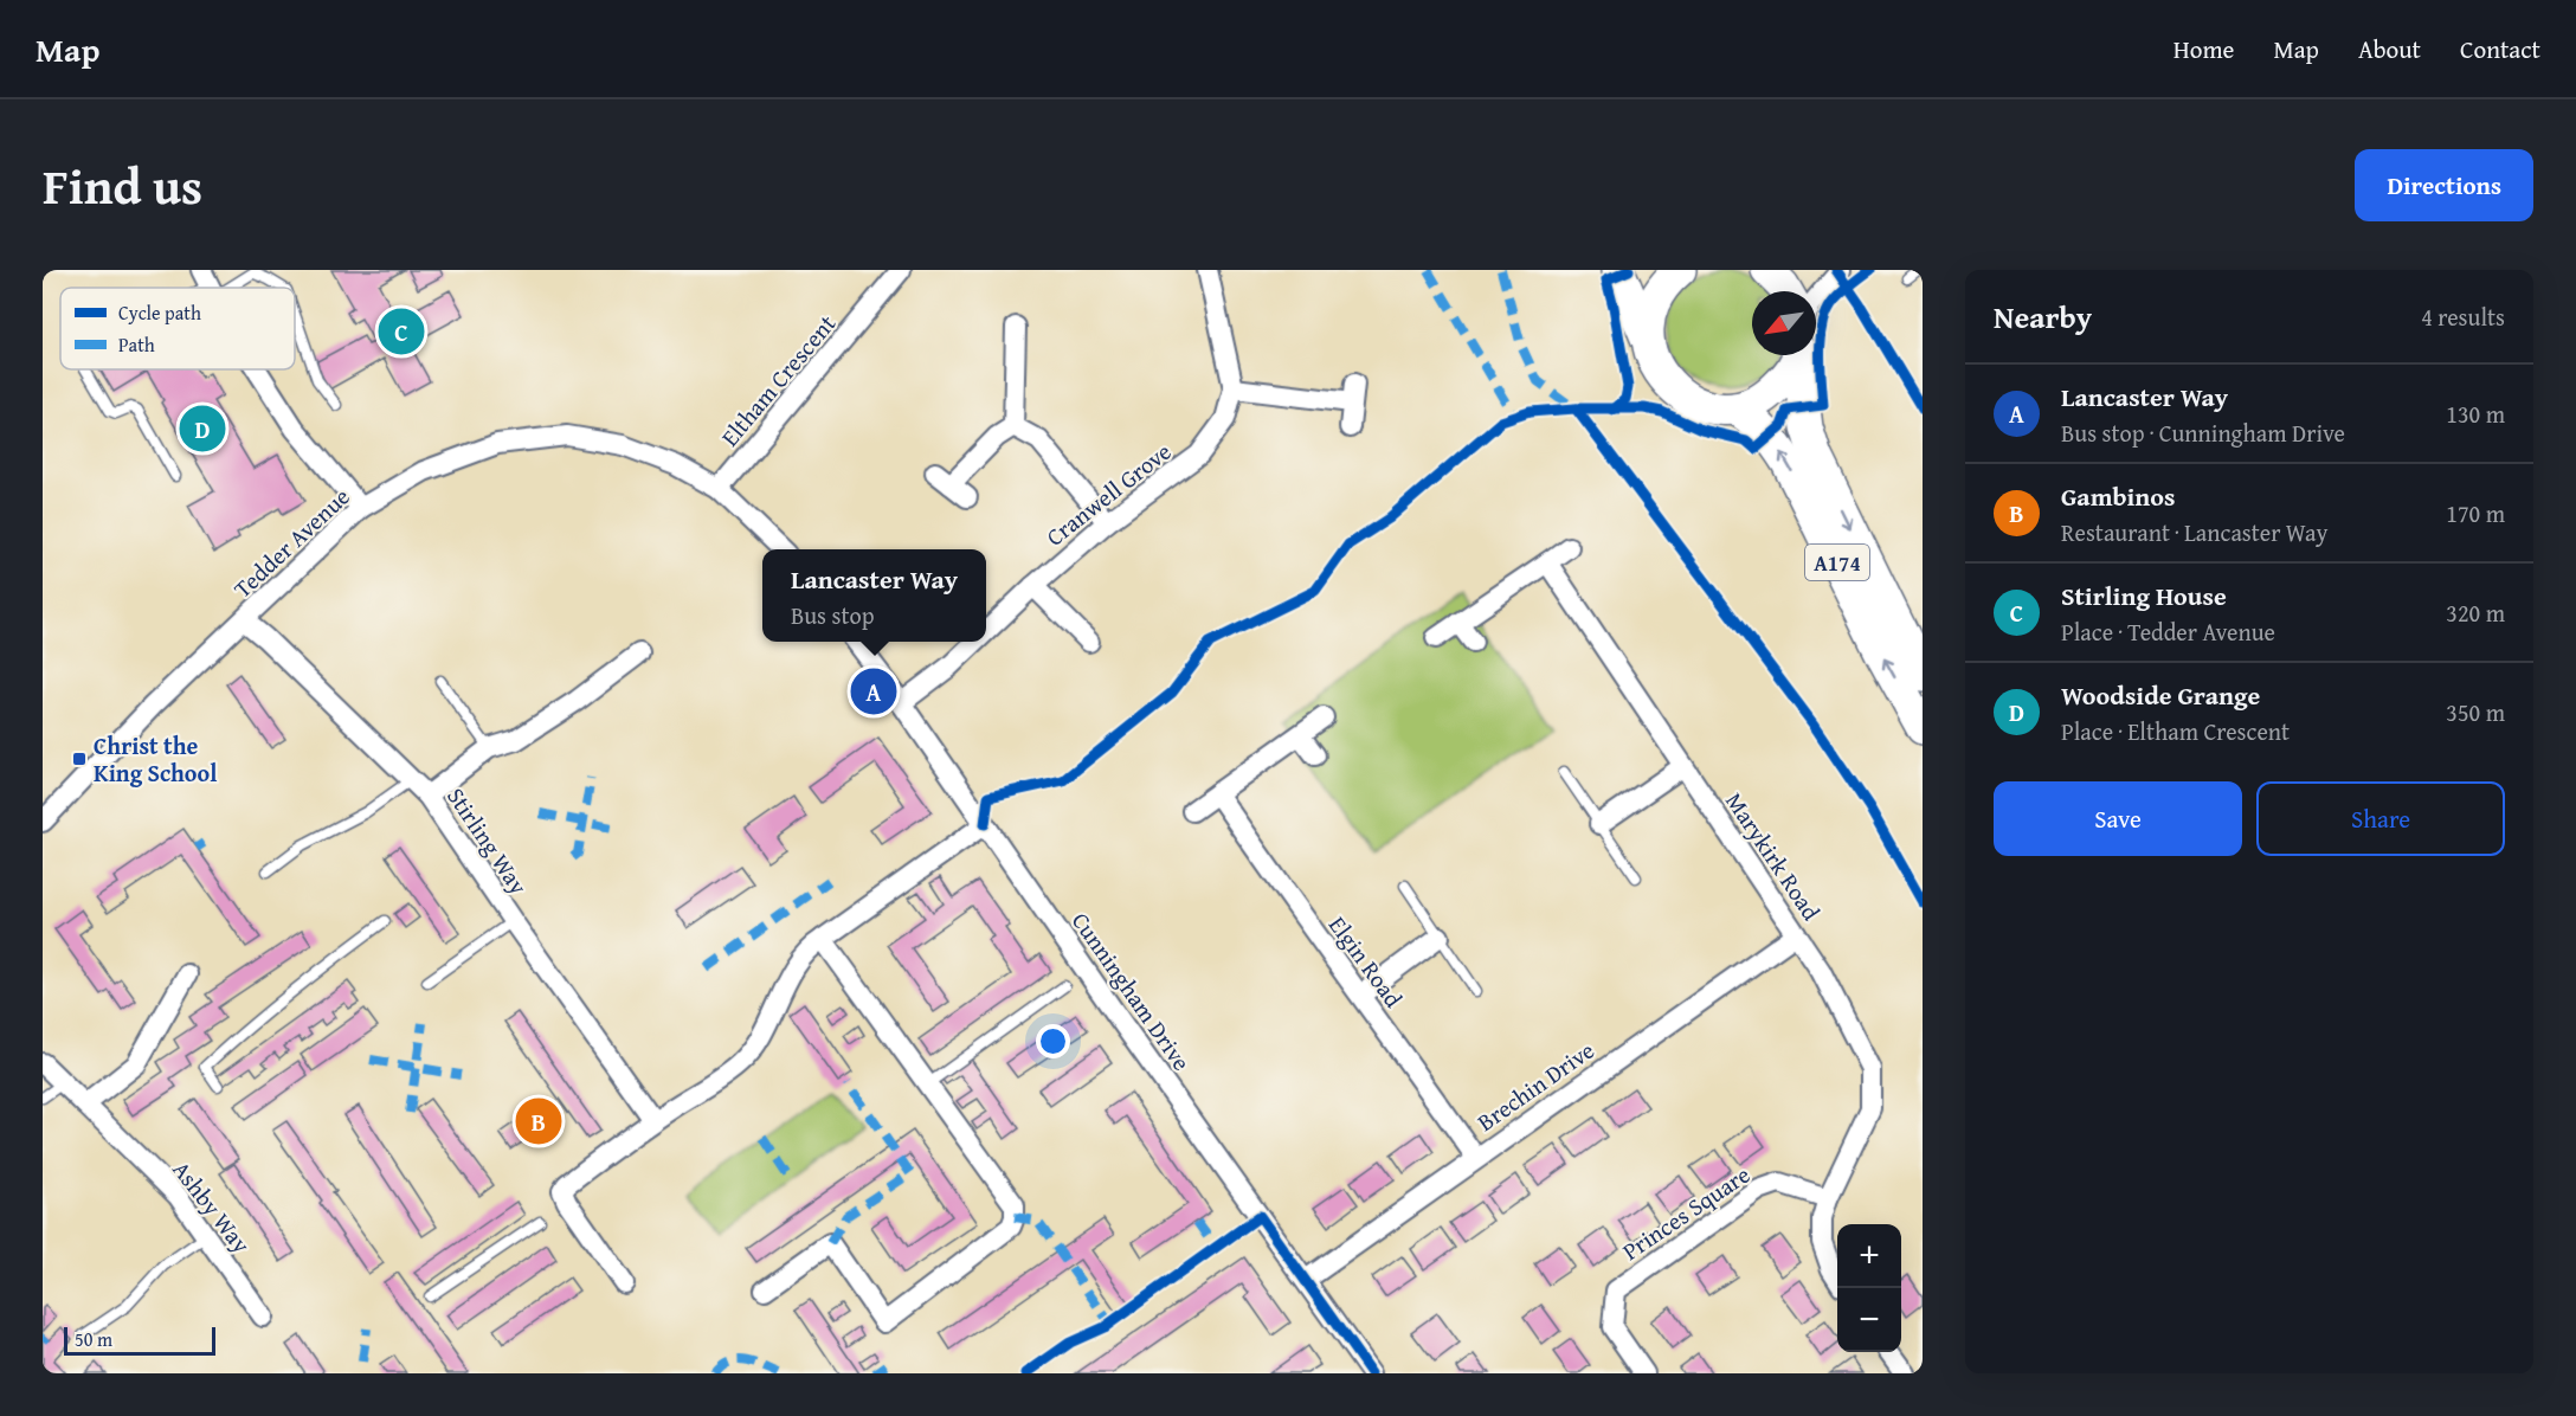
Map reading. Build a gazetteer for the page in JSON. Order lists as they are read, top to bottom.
{
  "streets": {
    "main road": ["A174"],
    "street": [
      "Eltham Crescent",
      "Cranwell Grove",
      "Tedder Avenue",
      "Stirling Way",
      "Marykirk Road",
      "Elgin Road",
      "Cunningham Drive",
      "Brechin Drive",
      "Ashby Way",
      "Princes Square"
    ]
  },
  "crossings": [
    ["Eltham Crescent", "Tedder Avenue"],
    ["Cranwell Grove", "Cunningham Drive"],
    ["Tedder Avenue", "Stirling Way"],
    ["Marykirk Road", "Brechin Drive"],
    ["Marykirk Road", "Princes Square"],
    ["Elgin Road", "Brechin Drive"],
    ["Cunningham Drive", "Brechin Drive"]
  ],
  "places": {
    "transit": ["Christ the King School"]
  },
  "legend": ["Cycle path", "Path"],
  "scale_bar": "50 m",
  "north": "bottom left",
  "page": {
    "header": "Map",
    "nav": [
      "Home",
      "Map",
      "About",
      "Contact"
    ],
    "title": "Find us",
    "buttons": [
      "Directions",
      ["Save", "Share"]
    ],
    "heading": ["Nearby", "4 results"],
    "pins": [
      "C",
      "D",
      "A",
      "B"
    ],
    "list": [
      {
        "mark": "A",
        "name": "Lancaster Way",
        "note": "Bus stop · Cunningham Drive",
        "value": "130 m"
      },
      {
        "mark": "B",
        "name": "Gambinos",
        "note": "Restaurant · Lancaster Way",
        "value": "170 m"
      },
      {
        "mark": "C",
        "name": "Stirling House",
        "note": "Place · Tedder Avenue",
        "value": "320 m"
      },
      {
        "mark": "D",
        "name": "Woodside Grange",
        "note": "Place · Eltham Crescent",
        "value": "350 m"
      }
    ],
    "popup": ["Lancaster Way", "Bus stop"],
    "map_buttons": ["+", "−"],
    "scale": "50 m"
  }
}
